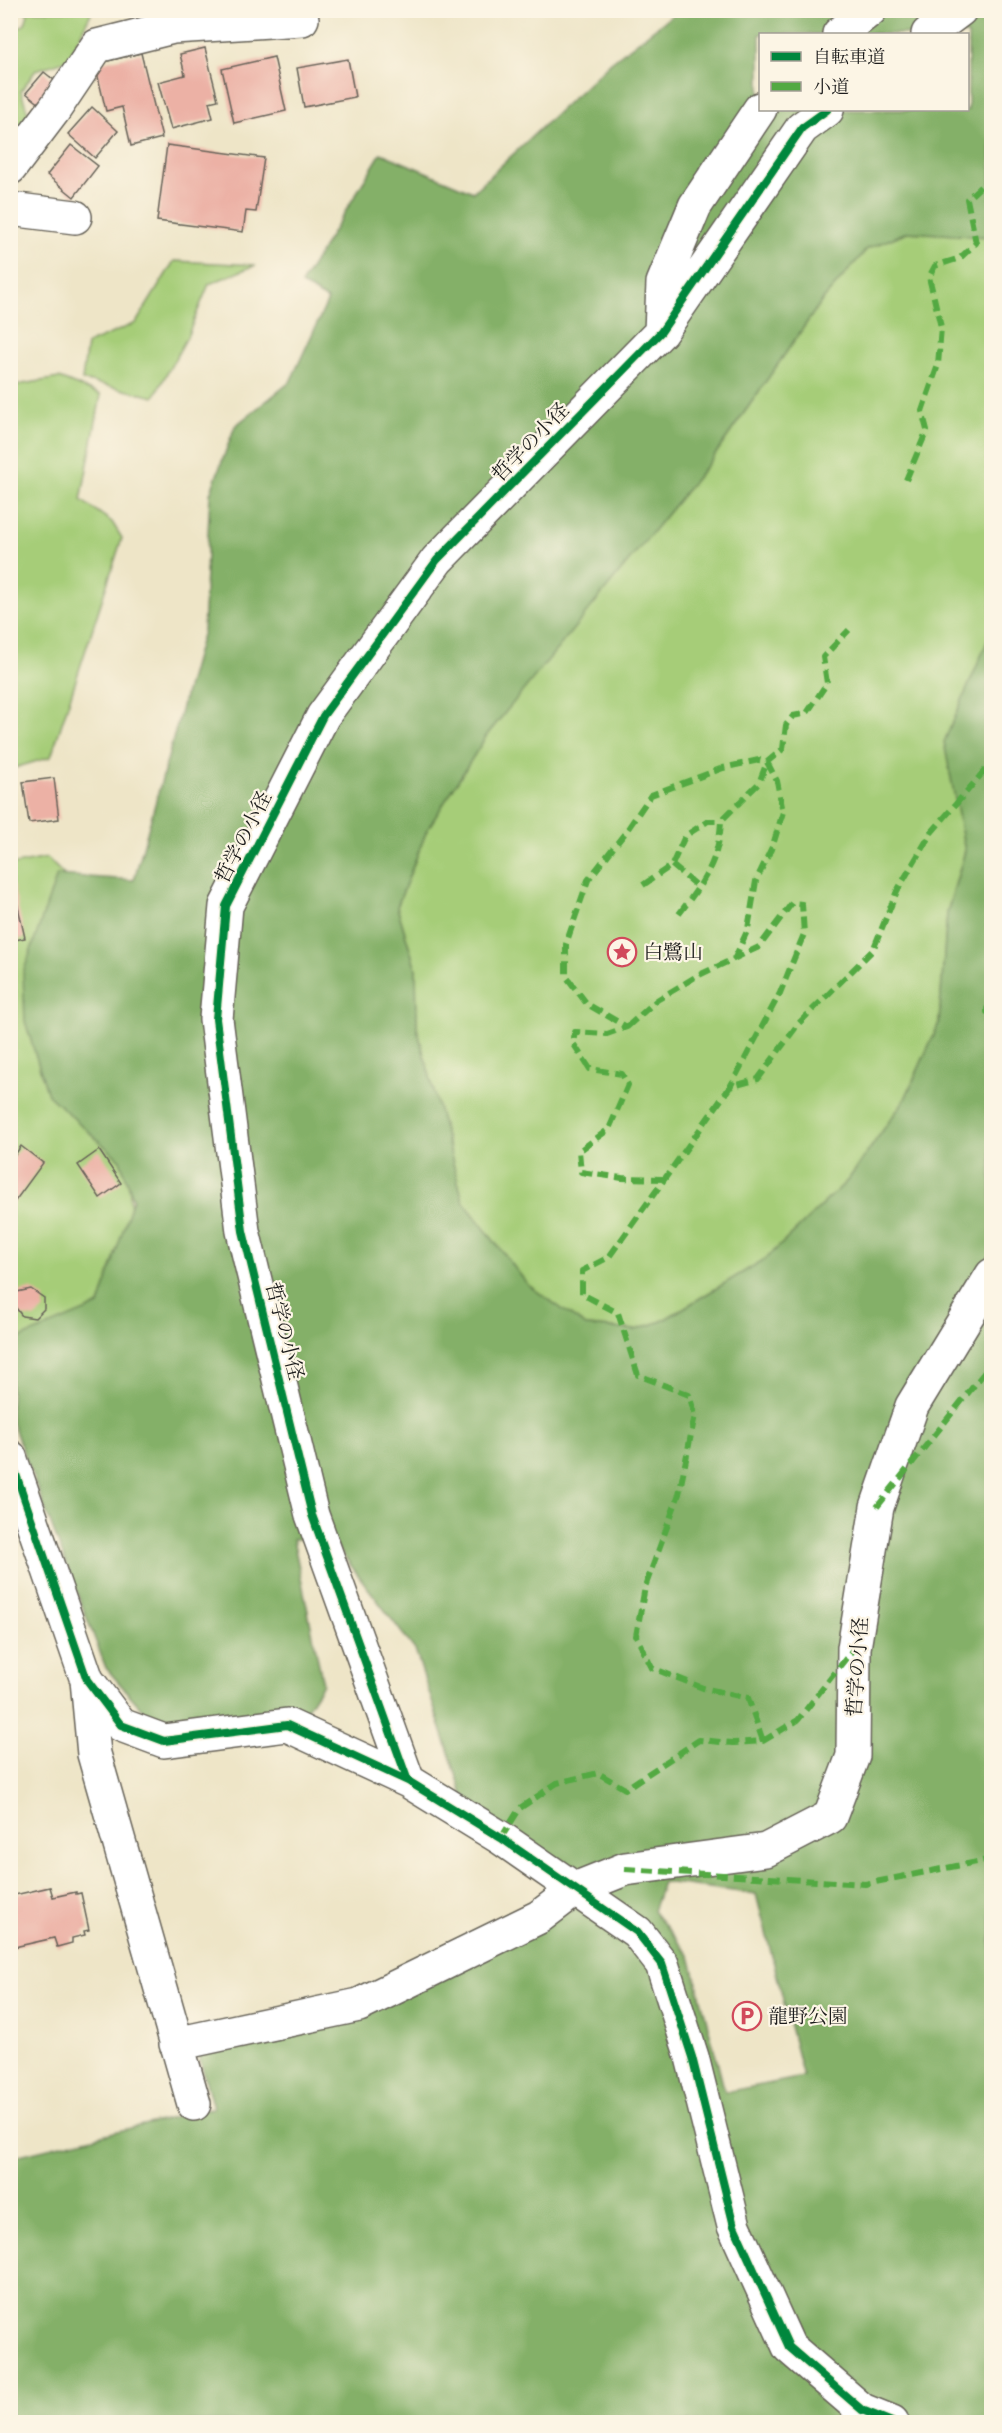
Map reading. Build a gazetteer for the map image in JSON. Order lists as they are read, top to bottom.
{
  "streets": {
    "street": ["哲学の小径"]
  },
  "places": {
    "place": ["白鷺山"],
    "parking": ["龍野公園"]
  },
  "legend": ["自転車道", "小道"]
}
